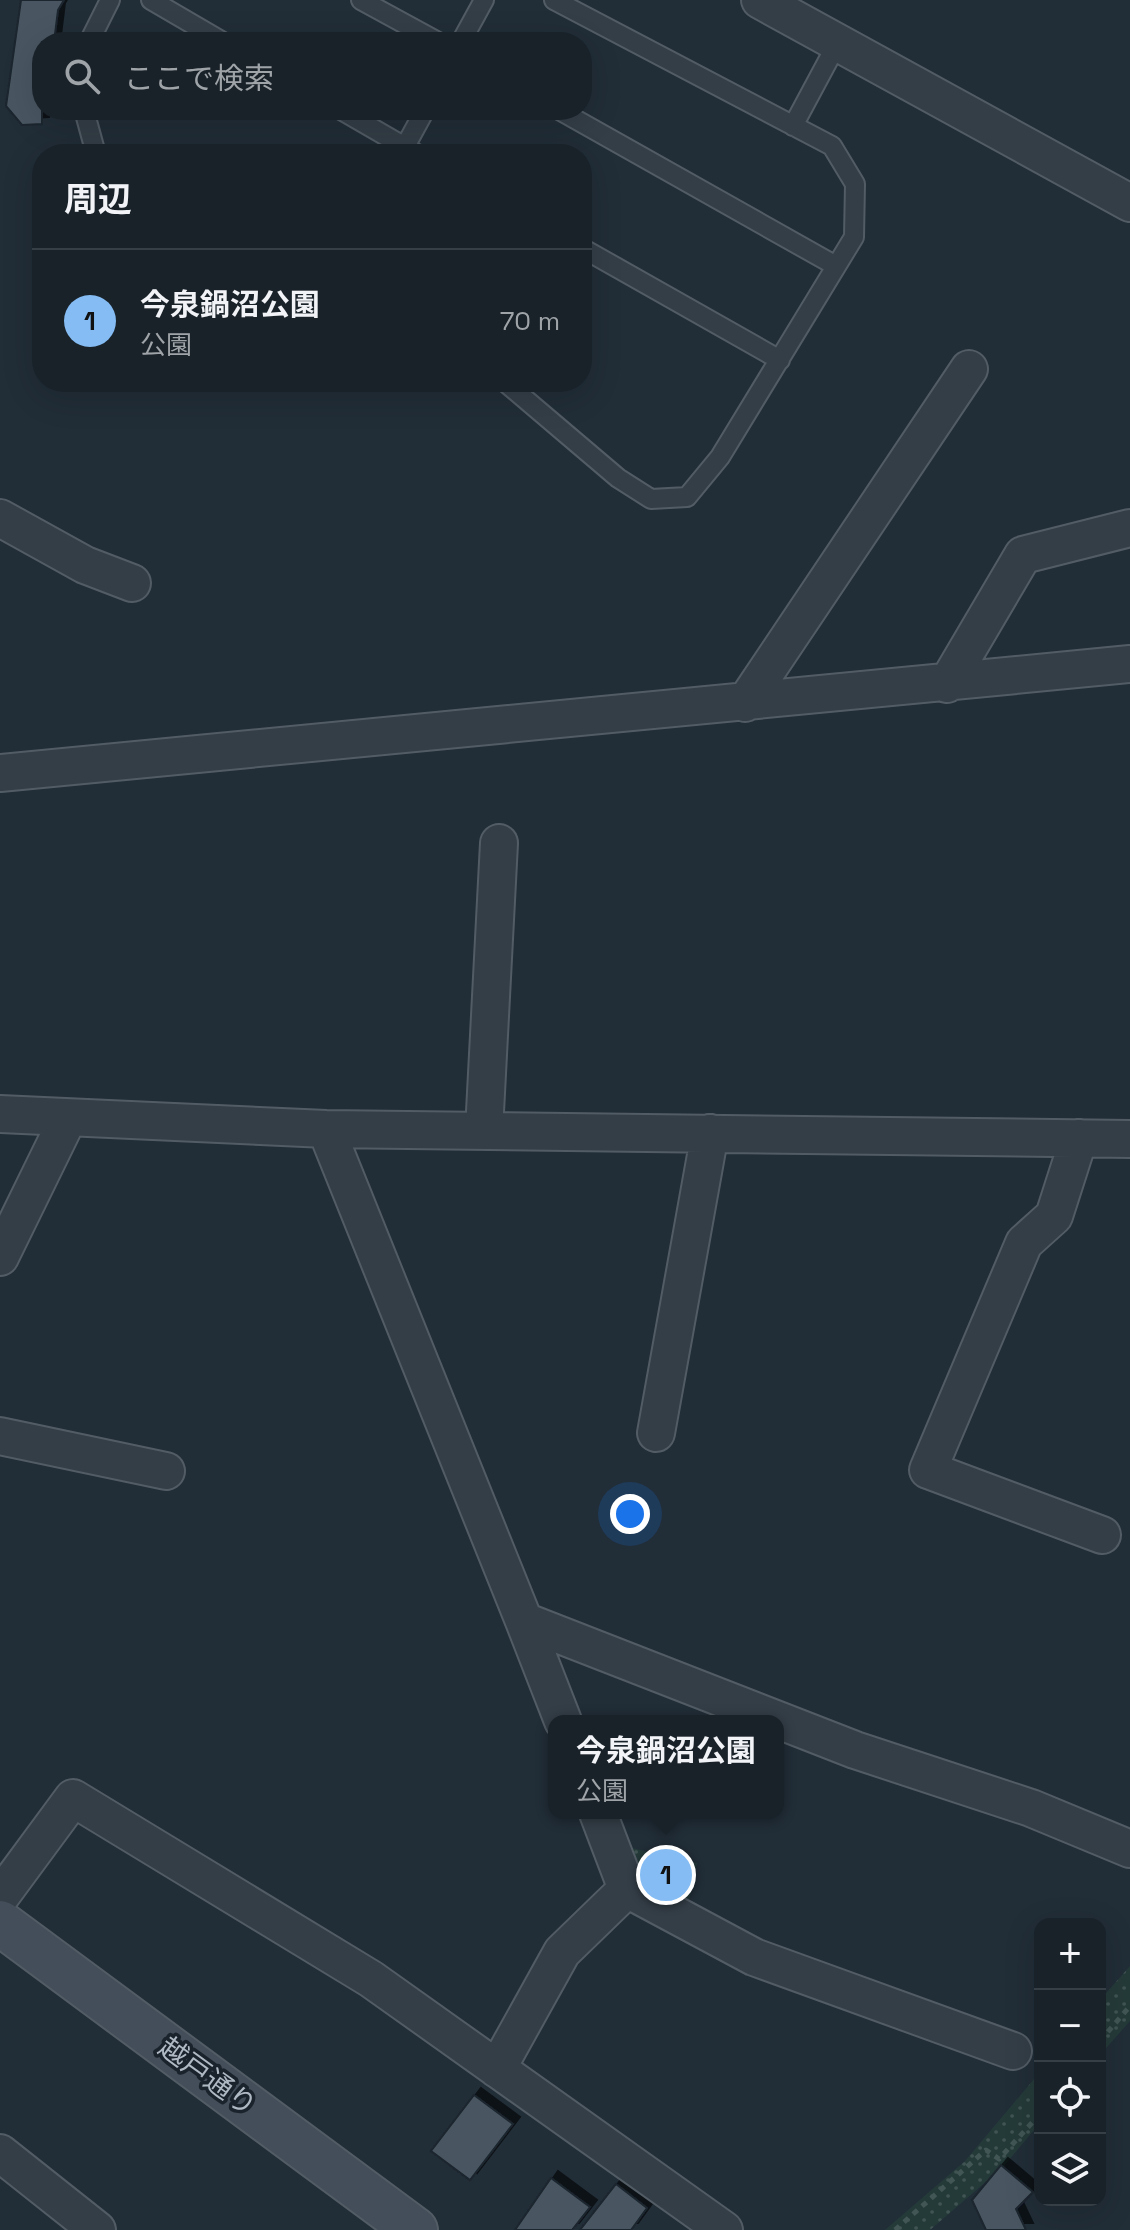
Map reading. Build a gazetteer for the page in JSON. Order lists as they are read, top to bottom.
{
  "streets": {
    "street": ["越戸通り"]
  },
  "page": {
    "search": "ここで検索",
    "heading": "周辺",
    "list": [
      {
        "mark": "1",
        "name": "今泉鍋沼公園",
        "note": "公園",
        "value": "70 m"
      }
    ],
    "popup": ["今泉鍋沼公園", "公園"],
    "pins": "1",
    "map_buttons": ["+", "−"]
  }
}
